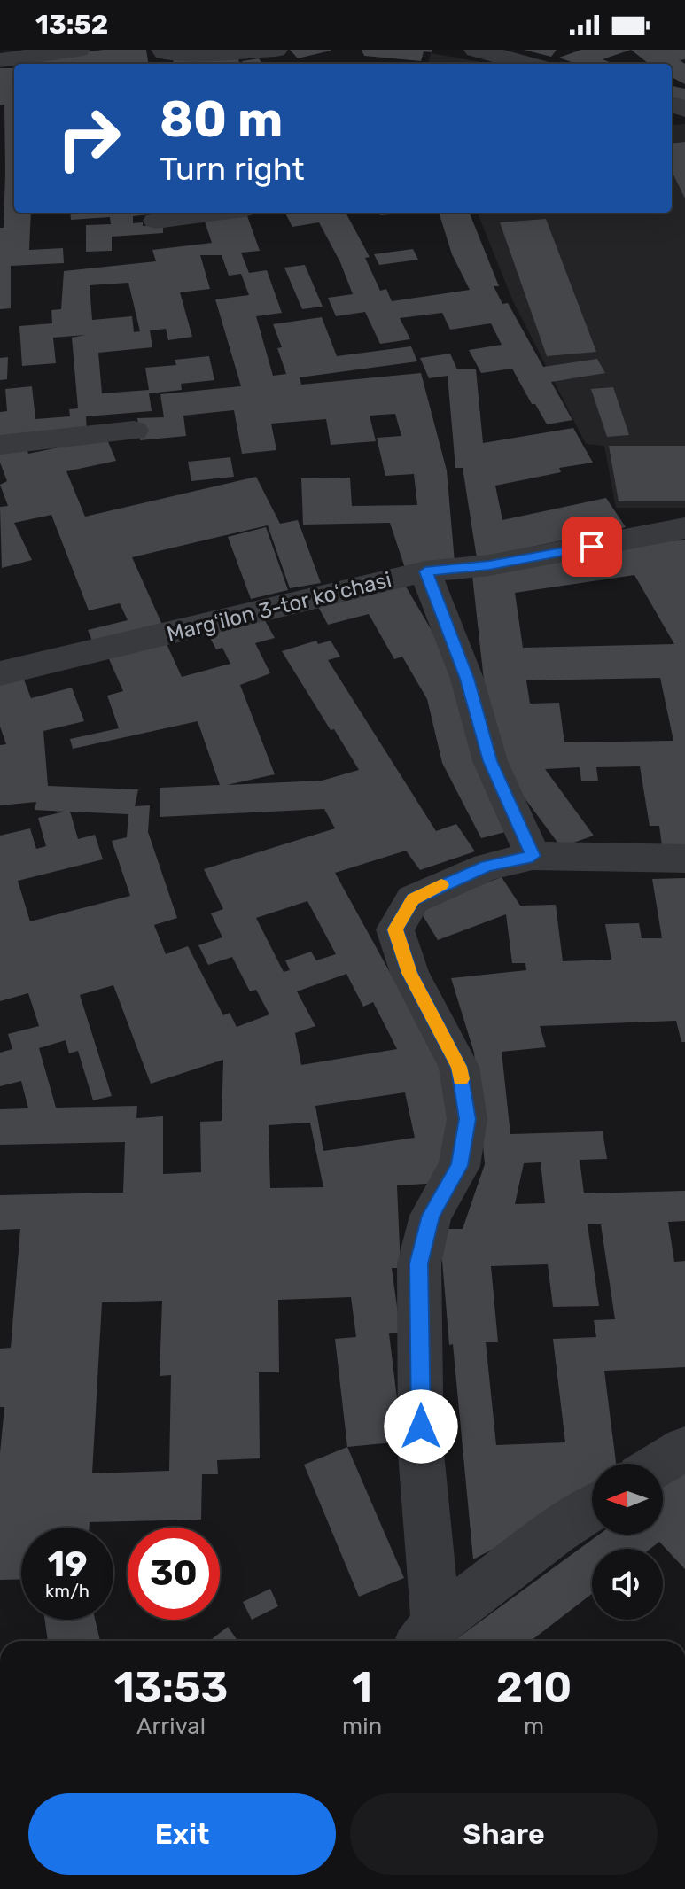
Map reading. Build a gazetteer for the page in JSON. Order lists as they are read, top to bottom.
{
  "streets": {
    "street": ["Margʻilon 3-tor koʻchasi"]
  },
  "north": "left",
  "page": {
    "status": "13:52",
    "turn": ["80 m", "Turn right"],
    "speed": "19 km/h",
    "limit": "30",
    "eta": [
      "13:53",
      "Arrival",
      "1",
      "min",
      "210",
      "m"
    ],
    "buttons": ["Exit", "Share"]
  }
}
